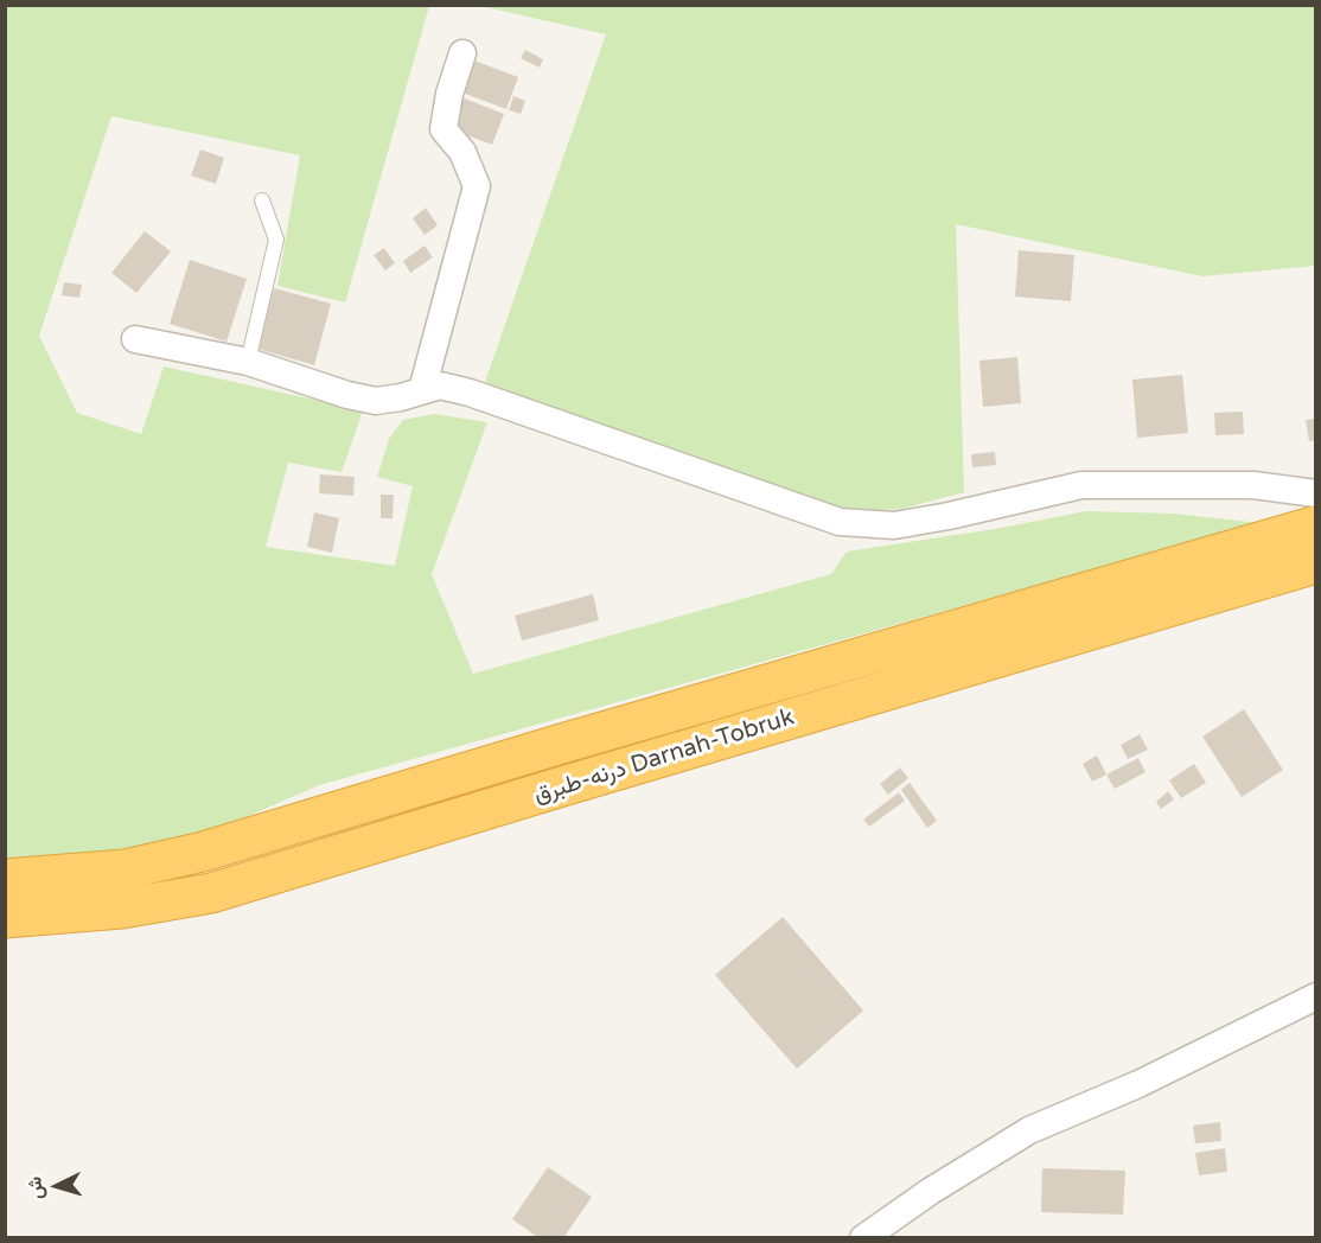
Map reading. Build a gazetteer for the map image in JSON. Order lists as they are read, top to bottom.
{
  "streets": {
    "highway": ["درنه-طبرق Darnah-Tobruk"]
  },
  "north": "left"
}
